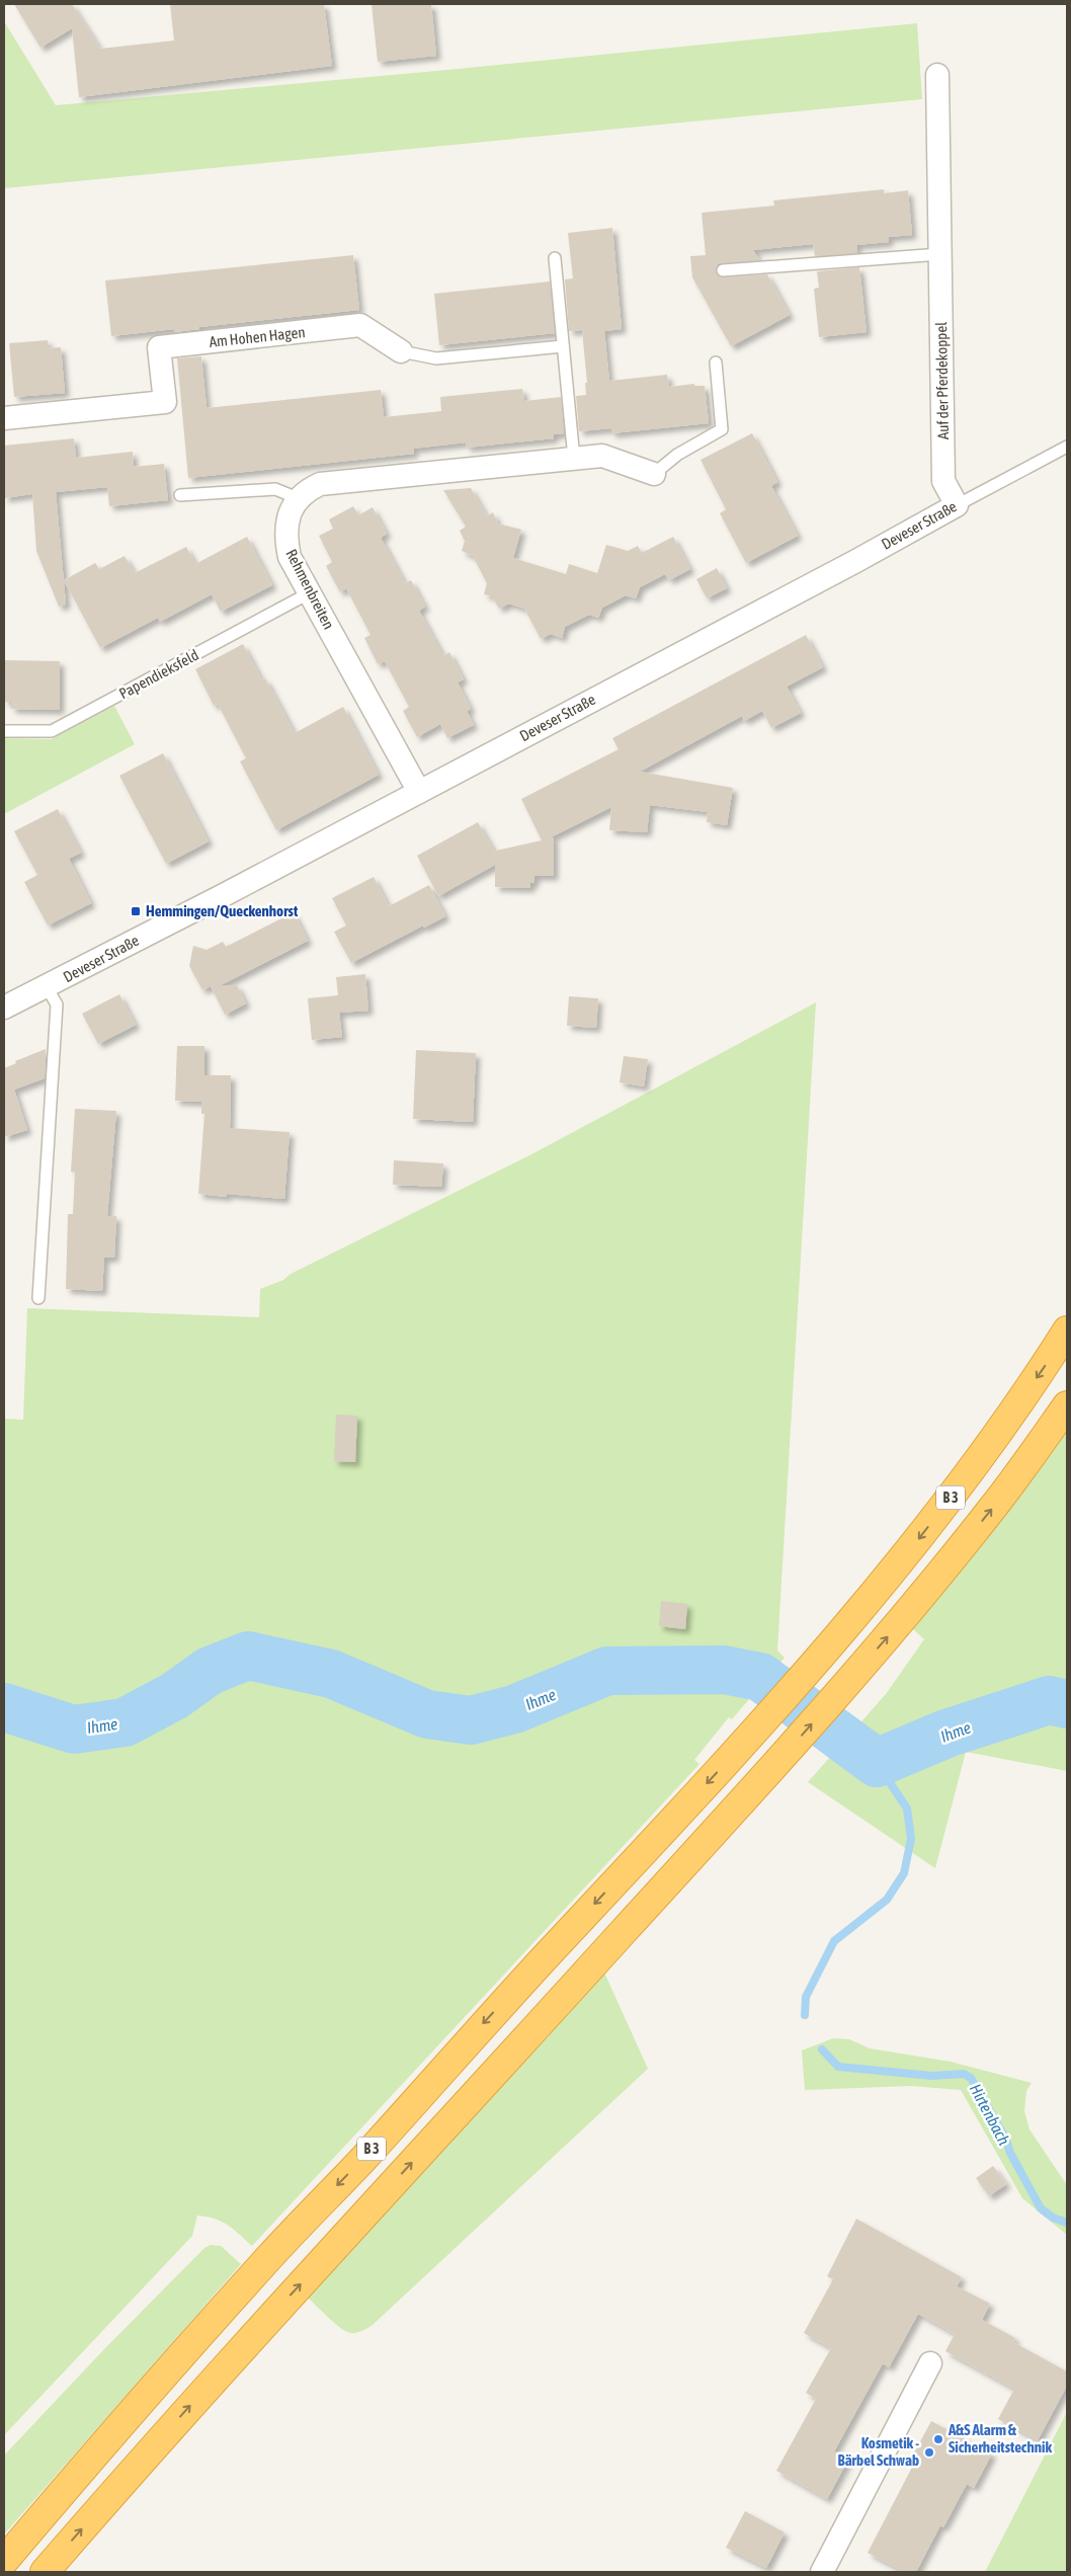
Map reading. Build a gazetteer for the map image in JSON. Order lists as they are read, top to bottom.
{
  "streets": {
    "highway": ["B 3"],
    "street": [
      "Am Hohen Hagen",
      "Auf der Pferdekoppel",
      "Deveser Straße",
      "Rehmenbreiten"
    ],
    "lane": ["Papendieksfeld"]
  },
  "crossings": [
    ["Auf der Pferdekoppel", "Deveser Straße"],
    ["Deveser Straße", "Rehmenbreiten"],
    ["Rehmenbreiten", "Papendieksfeld"]
  ],
  "water": ["Ihme", "Hirtenbach"],
  "places": {
    "transit": ["Hemmingen/Queckenhorst"],
    "other": ["A&S Alarm & Sicherheitstechnik", "Kosmetik - Bärbel Schwab"]
  }
}
